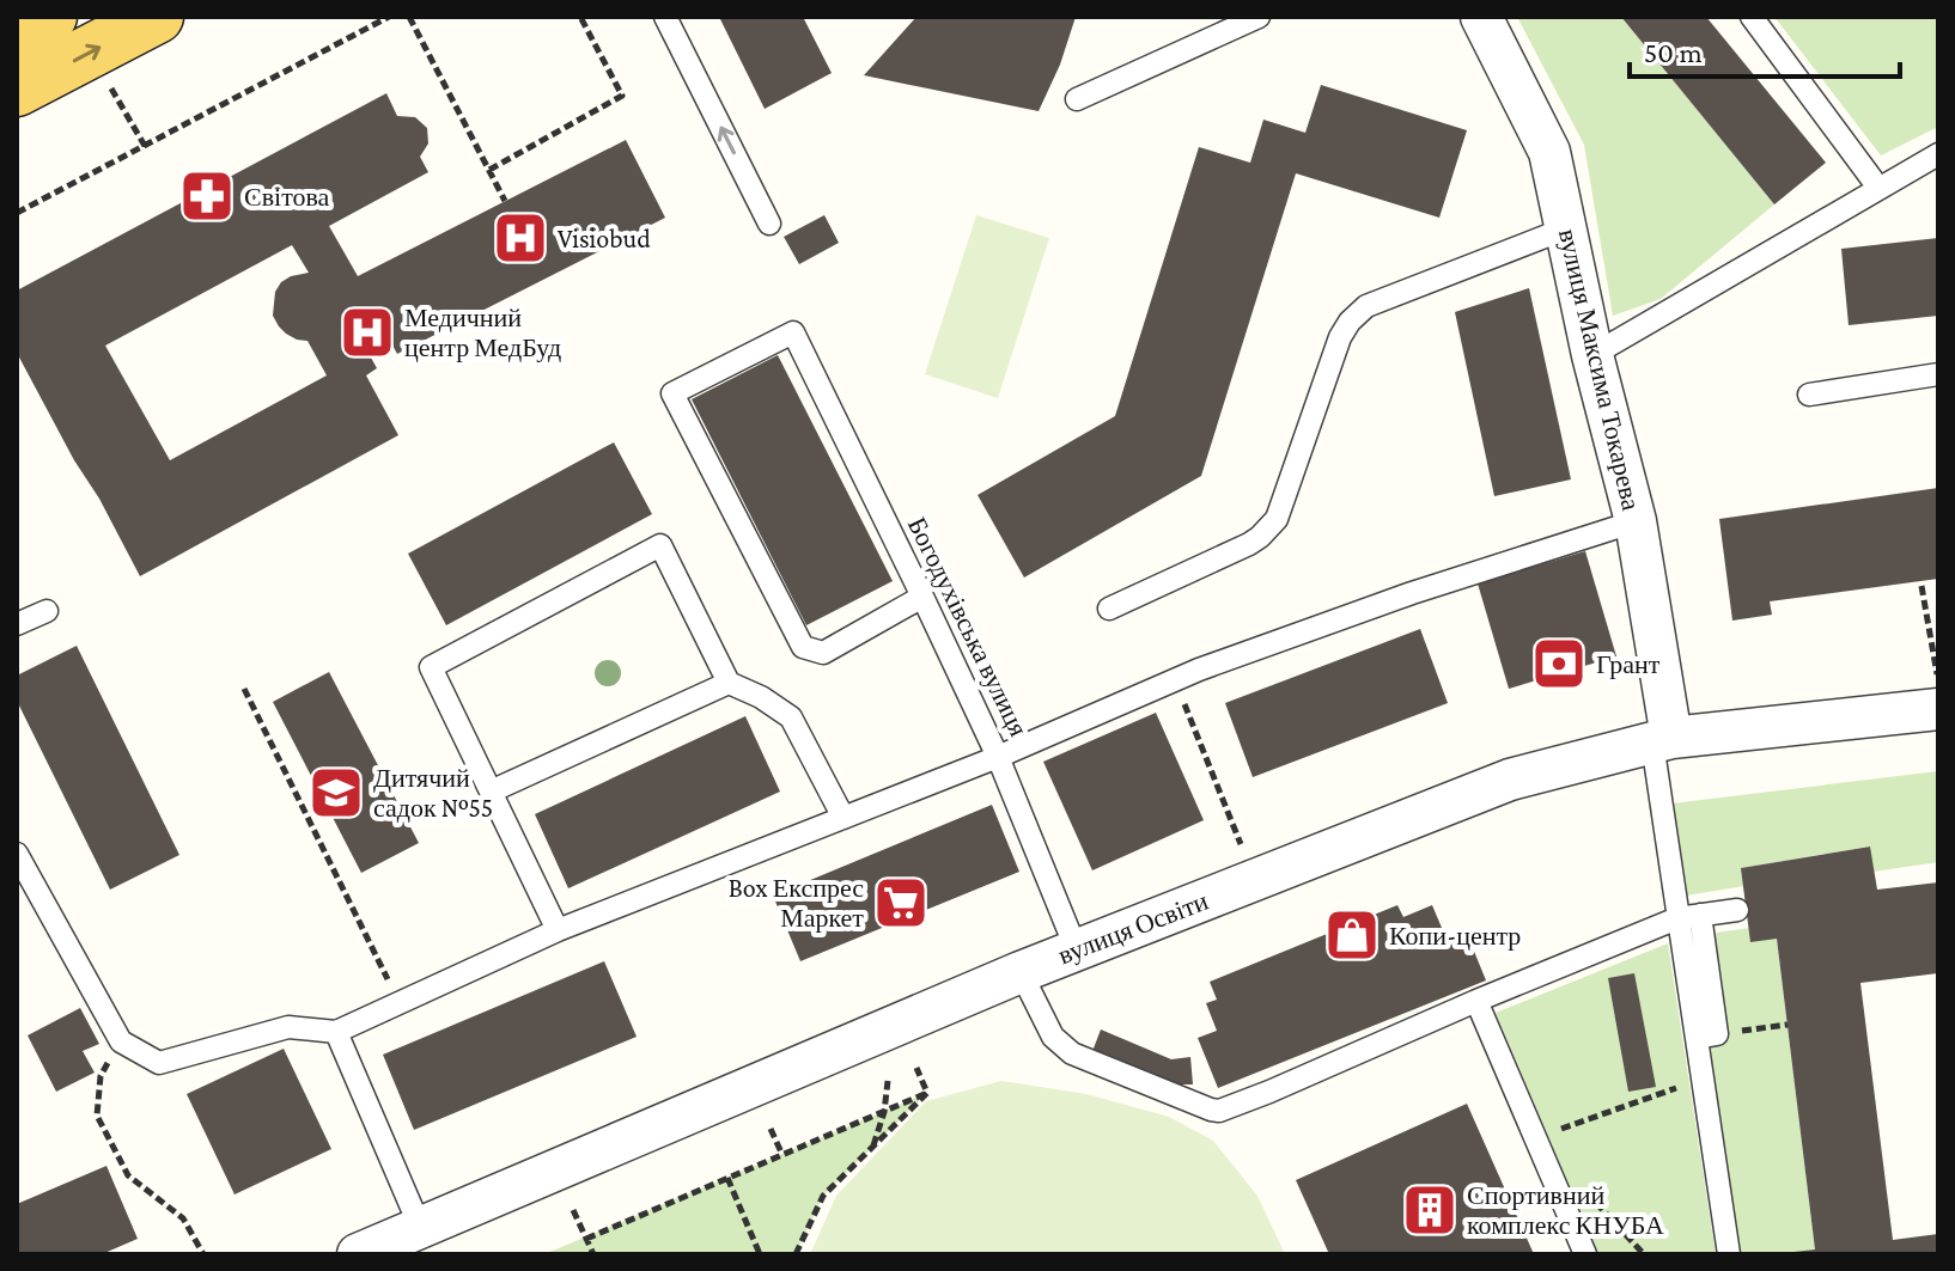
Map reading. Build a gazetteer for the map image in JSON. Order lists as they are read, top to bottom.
{
  "streets": {
    "street": ["вулиця Максима Токарева", "вулиця Освіти"],
    "lane": ["Богодухівська вулиця"]
  },
  "crossings": [
    ["вулиця Максима Токарева", "вулиця Освіти"],
    ["Богодухівська вулиця", "вулиця Освіти"]
  ],
  "places": {
    "pharmacy": ["Світова"],
    "hospital": ["Visiobud", "Медичний центр МедБуд"],
    "bank": ["Грант"],
    "school or university": ["Дитячий садок №55"],
    "supermarket": ["Box Експрес Маркет"],
    "shop": ["Копи-центр"],
    "building": ["Спортивний комплекс КНУБА"]
  },
  "scale_bar": "50 m"
}
